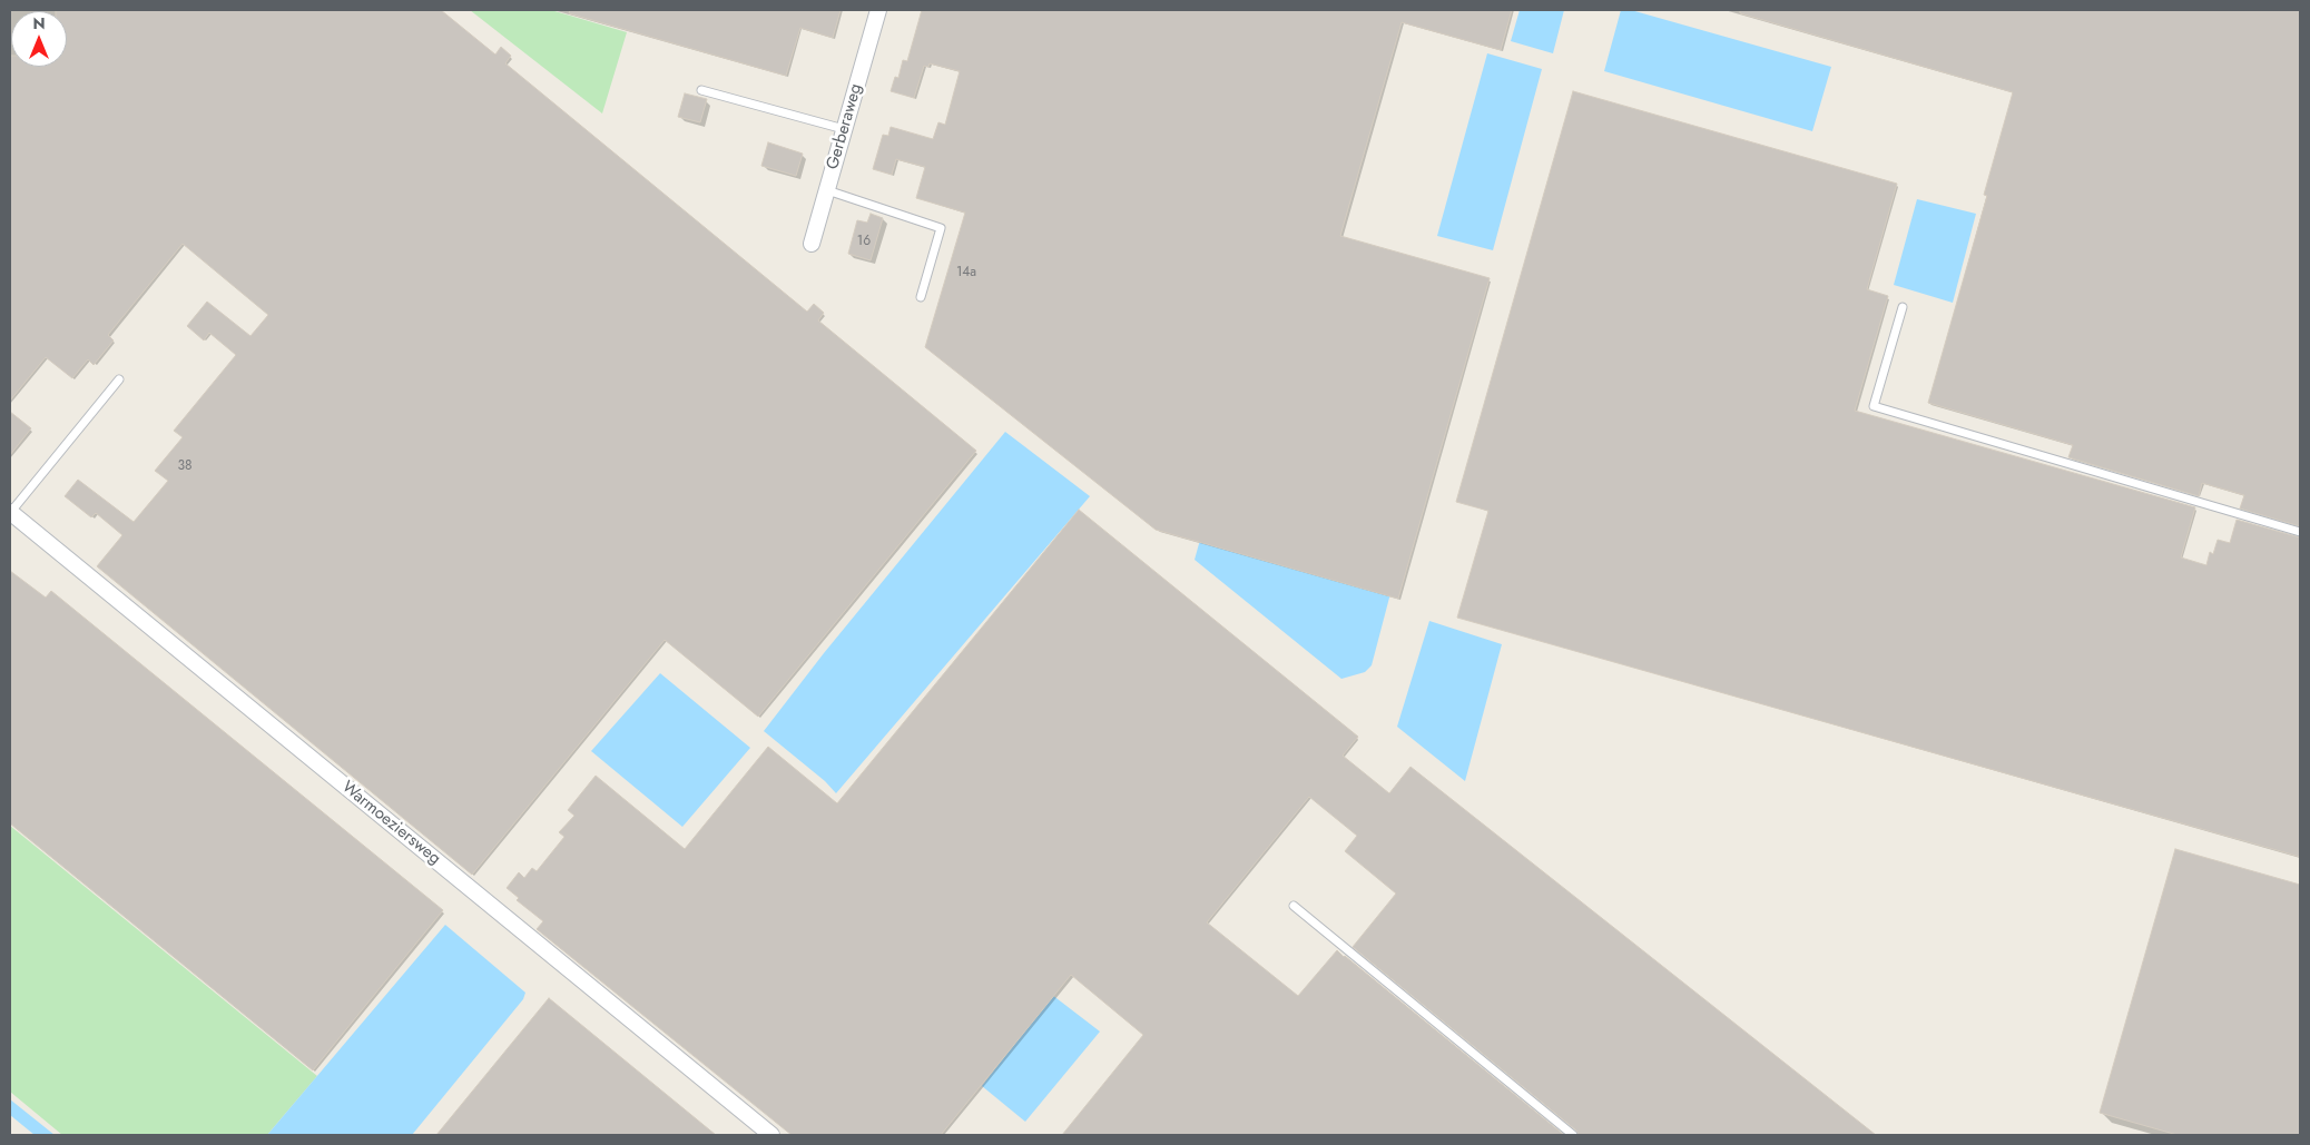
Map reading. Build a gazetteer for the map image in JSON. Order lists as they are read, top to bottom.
{
  "streets": {
    "street": ["Gerberaweg", "Warmoeziersweg"]
  },
  "house_numbers": ["16", "14a", "38"],
  "north": "top"
}
